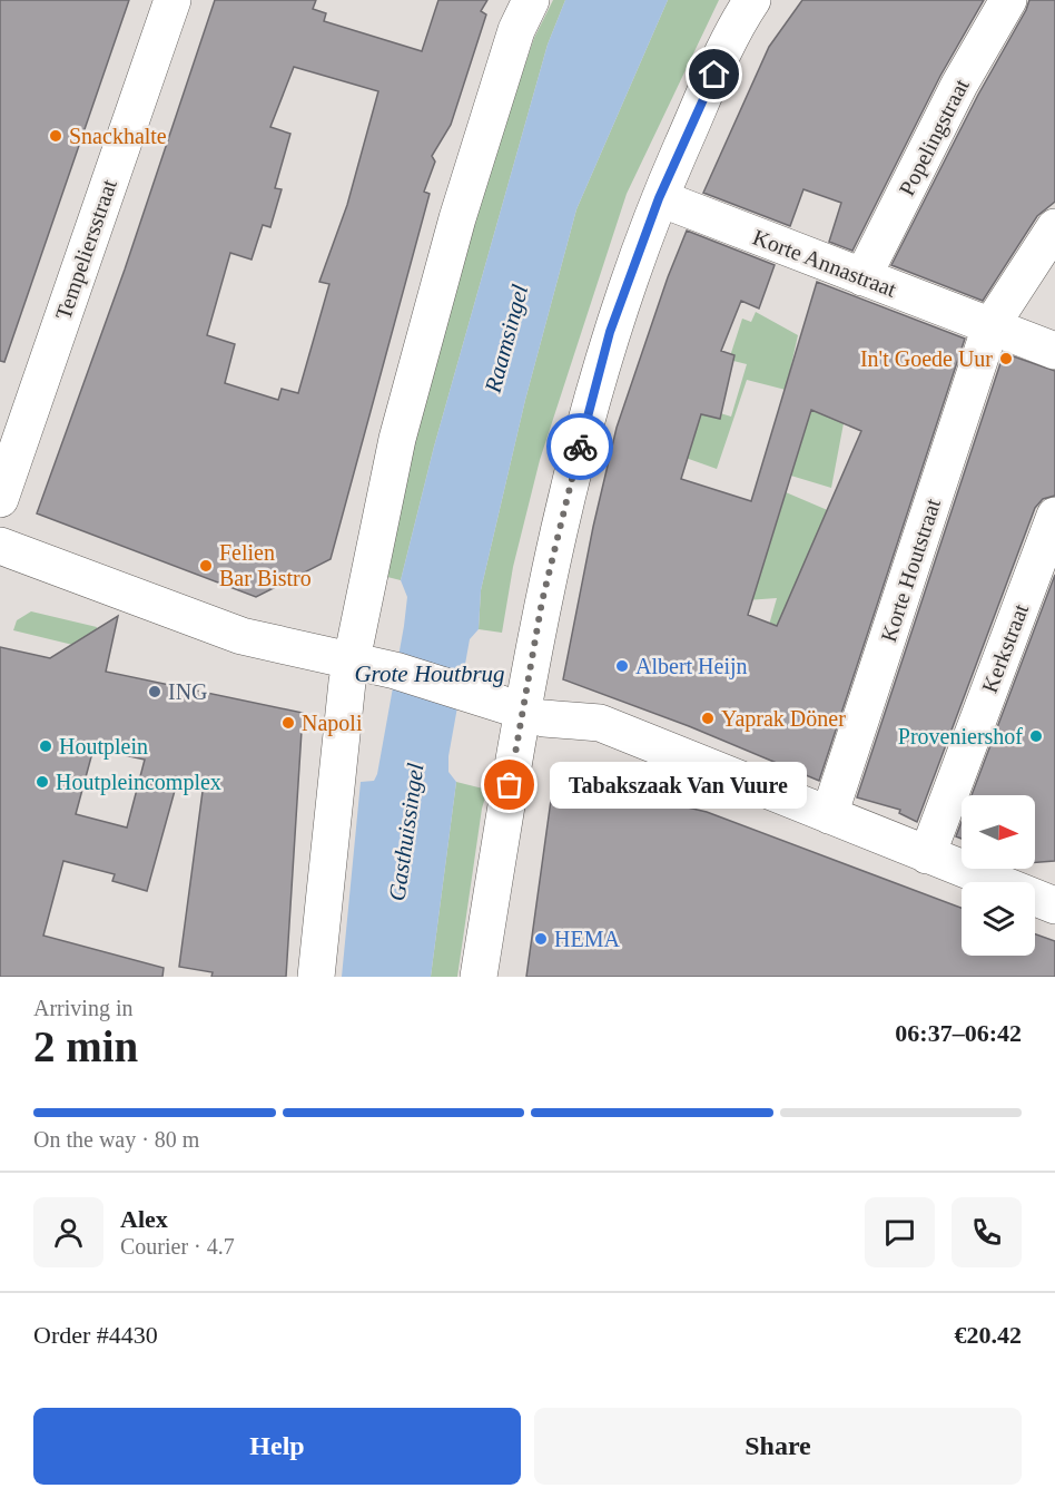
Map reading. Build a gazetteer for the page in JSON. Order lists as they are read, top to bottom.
{
  "streets": {
    "street": [
      "Popelingstraat",
      "Tempeliersstraat",
      "Korte Annastraat",
      "Korte Houtstraat",
      "Kerkstraat"
    ]
  },
  "crossings": [
    ["Popelingstraat", "Korte Annastraat"],
    ["Korte Annastraat", "Korte Houtstraat"]
  ],
  "water": ["Raamsingel", "Grote Houtbrug", "Gasthuissingel"],
  "places": [
    "Snackhalte",
    "In't Goede Uur",
    "Felien Bar Bistro",
    "Albert Heijn",
    "ING",
    "Yaprak Döner",
    "Napoli",
    "Proveniershof",
    "Houtplein",
    "Houtpleincomplex",
    "Tabakszaak Van Vuure",
    "HEMA"
  ],
  "north": "right",
  "page": {
    "bubble": "Tabakszaak Van Vuure",
    "heading": ["2 min", "Arriving in", "06:37–06:42"],
    "panel": [
      "Alex",
      "Courier · 4.7",
      "Order #4430",
      "€20.42"
    ],
    "bar": "On the way · 80 m",
    "buttons": ["Help", "Share"]
  }
}
